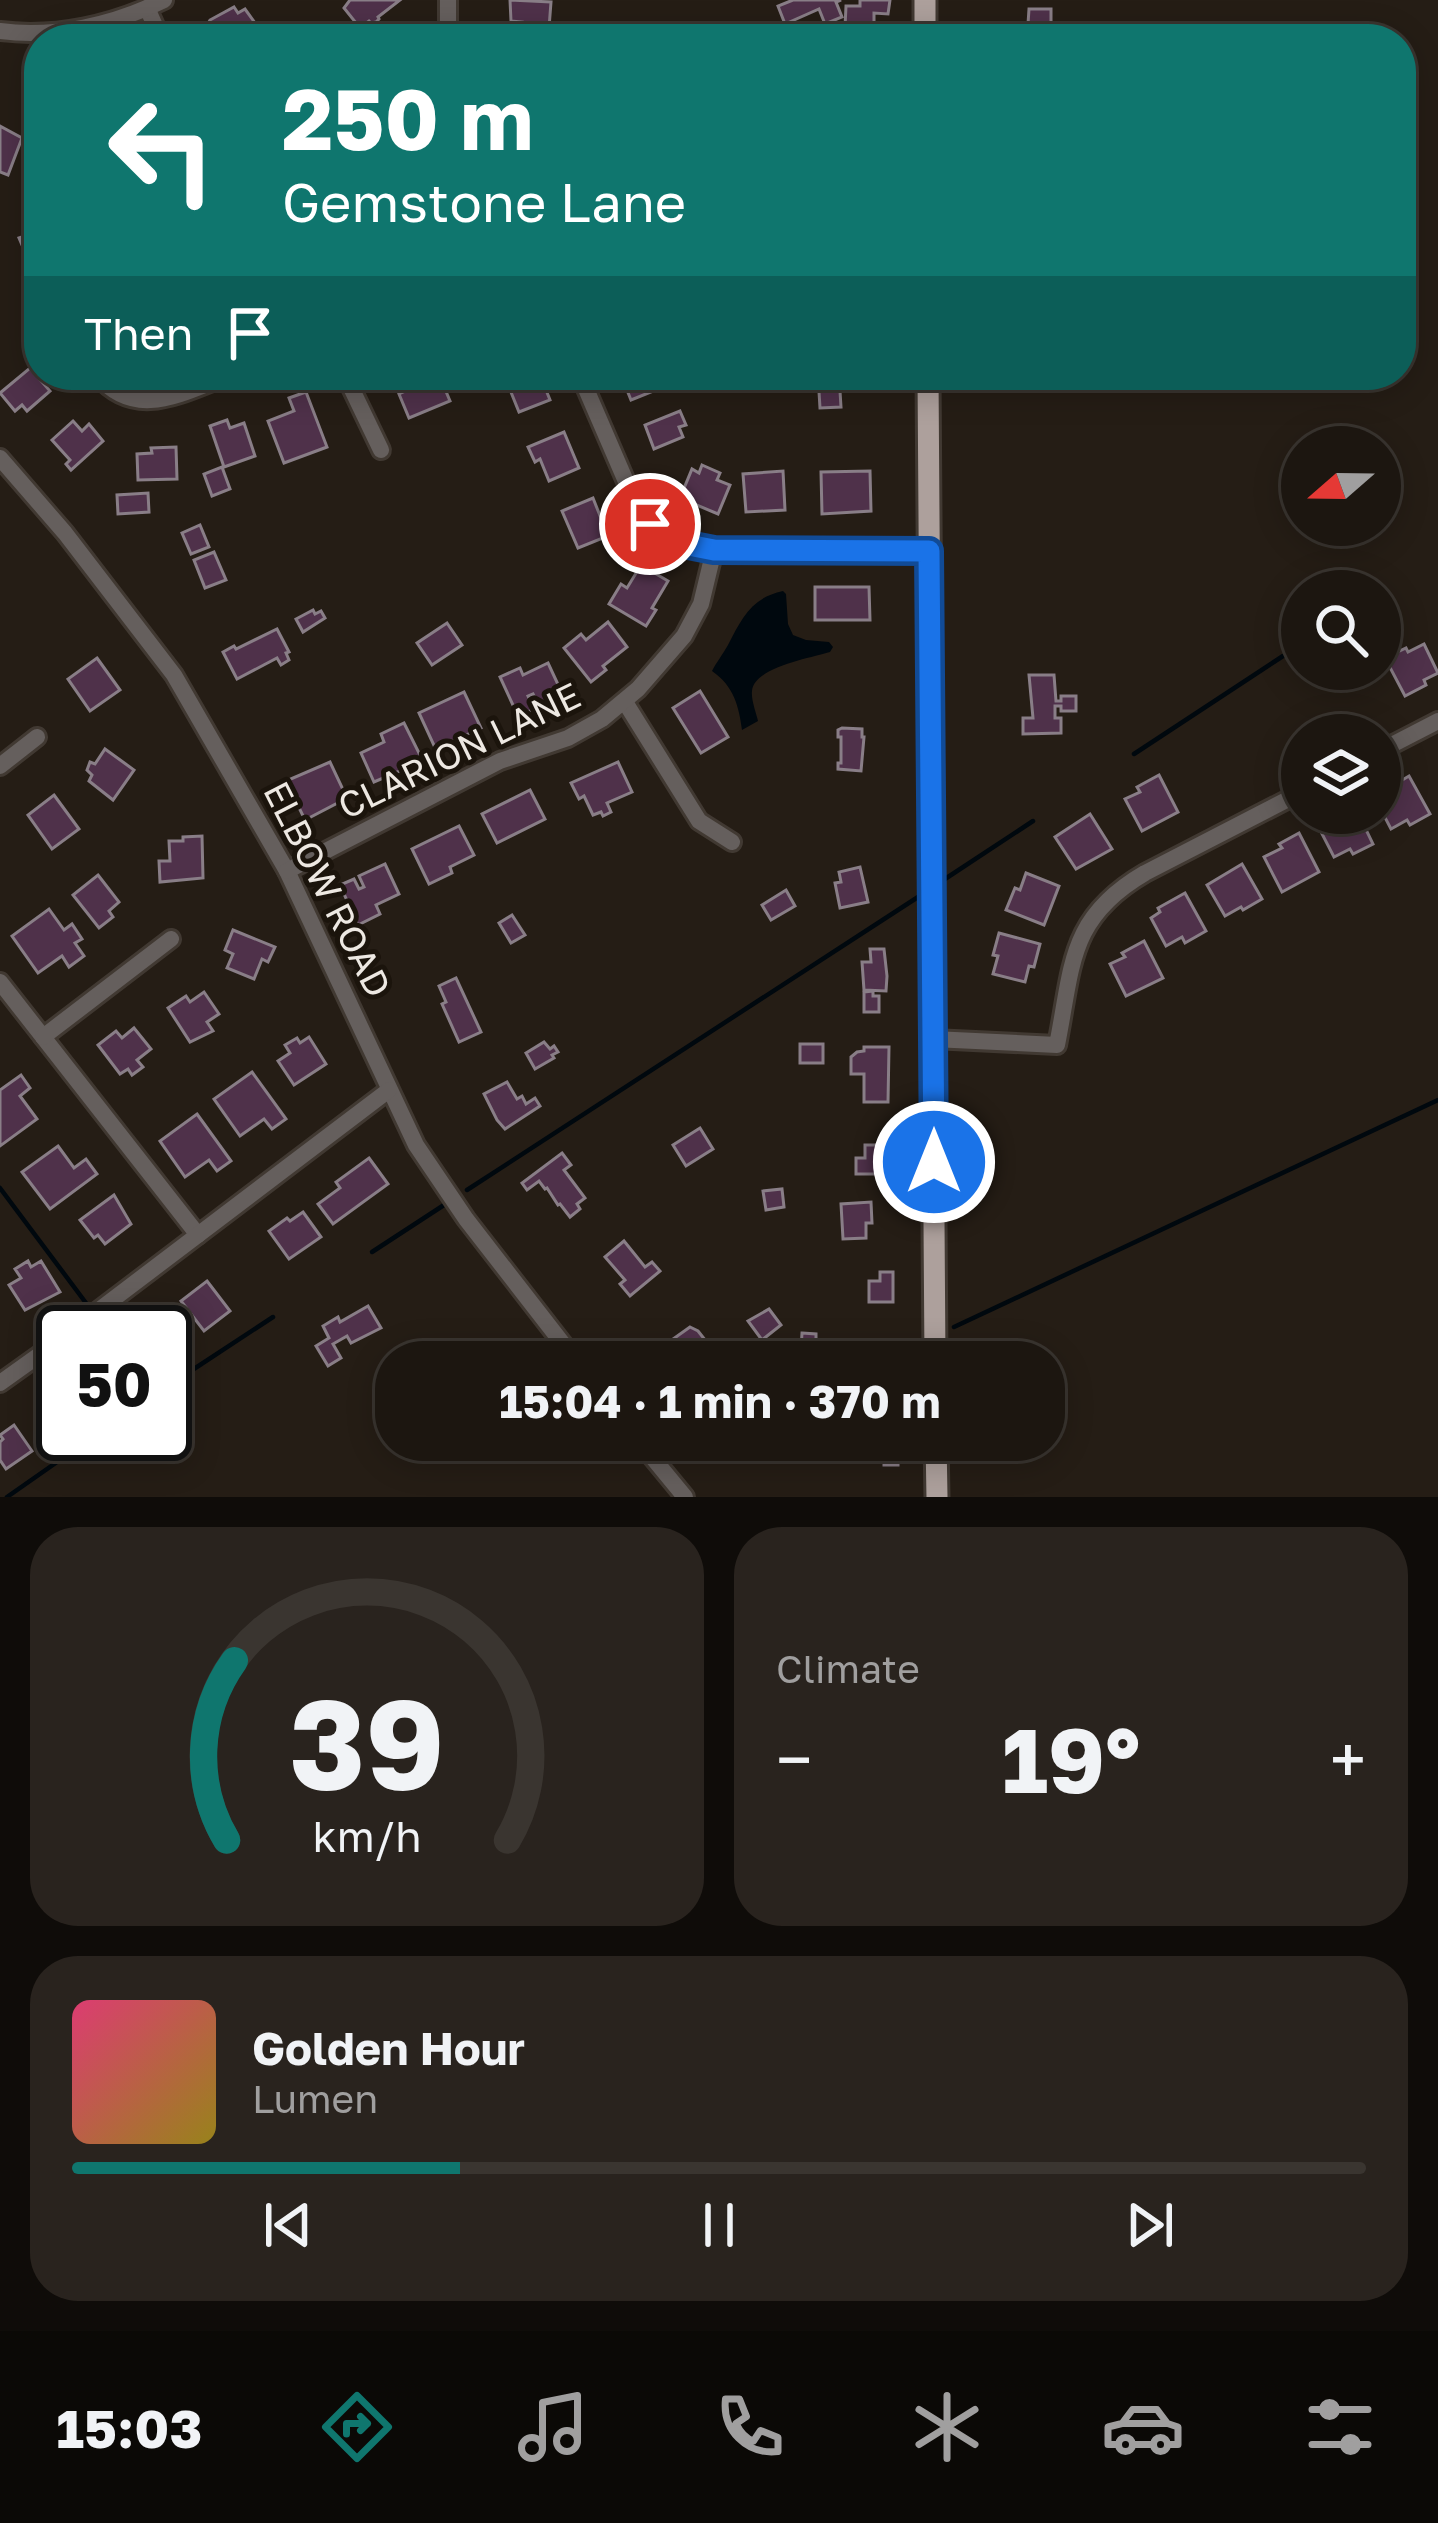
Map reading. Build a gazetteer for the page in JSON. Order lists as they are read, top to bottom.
{
  "streets": {
    "street": ["CLARION LANE", "ELBOW ROAD"]
  },
  "crossings": [
    ["CLARION LANE", "ELBOW ROAD"]
  ],
  "north": "left",
  "page": {
    "turn": ["250 m", "Gemstone Lane"],
    "then": "Then",
    "limit": "50",
    "trip": "15:04 · 1 min · 370 m",
    "tile": "Climate",
    "heat": ["−", "19°", "+"],
    "song": ["Golden Hour", "Lumen"],
    "tabs": "15:03",
    "gauge": ["39", "km/h"]
  }
}
